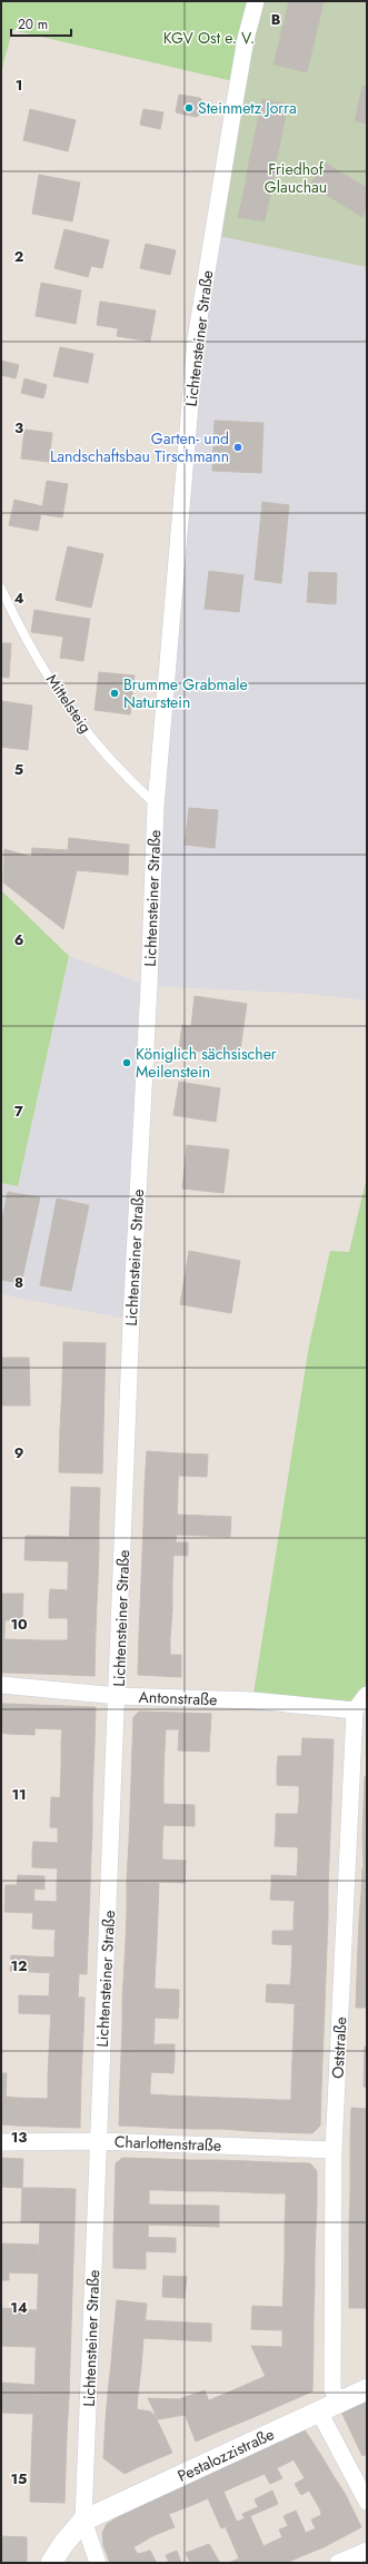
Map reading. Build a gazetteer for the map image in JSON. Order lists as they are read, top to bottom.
{
  "streets": {
    "street": [
      "Lichtensteiner Straße",
      "Antonstraße",
      "Oststraße",
      "Charlottenstraße",
      "Pestalozzistraße"
    ],
    "lane": ["Mittelsteig"]
  },
  "crossings": [
    ["Lichtensteiner Straße", "Mittelsteig"],
    ["Lichtensteiner Straße", "Antonstraße"],
    ["Lichtensteiner Straße", "Charlottenstraße"],
    ["Lichtensteiner Straße", "Pestalozzistraße"],
    ["Antonstraße", "Oststraße"],
    ["Oststraße", "Charlottenstraße"],
    ["Oststraße", "Pestalozzistraße"]
  ],
  "parks": ["KGV Ost e. V.", "Friedhof Glauchau"],
  "places": [
    "Steinmetz Jorra",
    "Garten- und Landschaftsbau Tirschmann",
    "Brumme Grabmale Naturstein",
    "Königlich sächsischer Meilenstein"
  ],
  "scale_bar": "20 m",
  "grid": {
    "columns": ["B"],
    "rows": [
      "1",
      "2",
      "3",
      "4",
      "5",
      "6",
      "7",
      "8",
      "9",
      "10",
      "11",
      "12",
      "13",
      "14",
      "15"
    ]
  }
}
